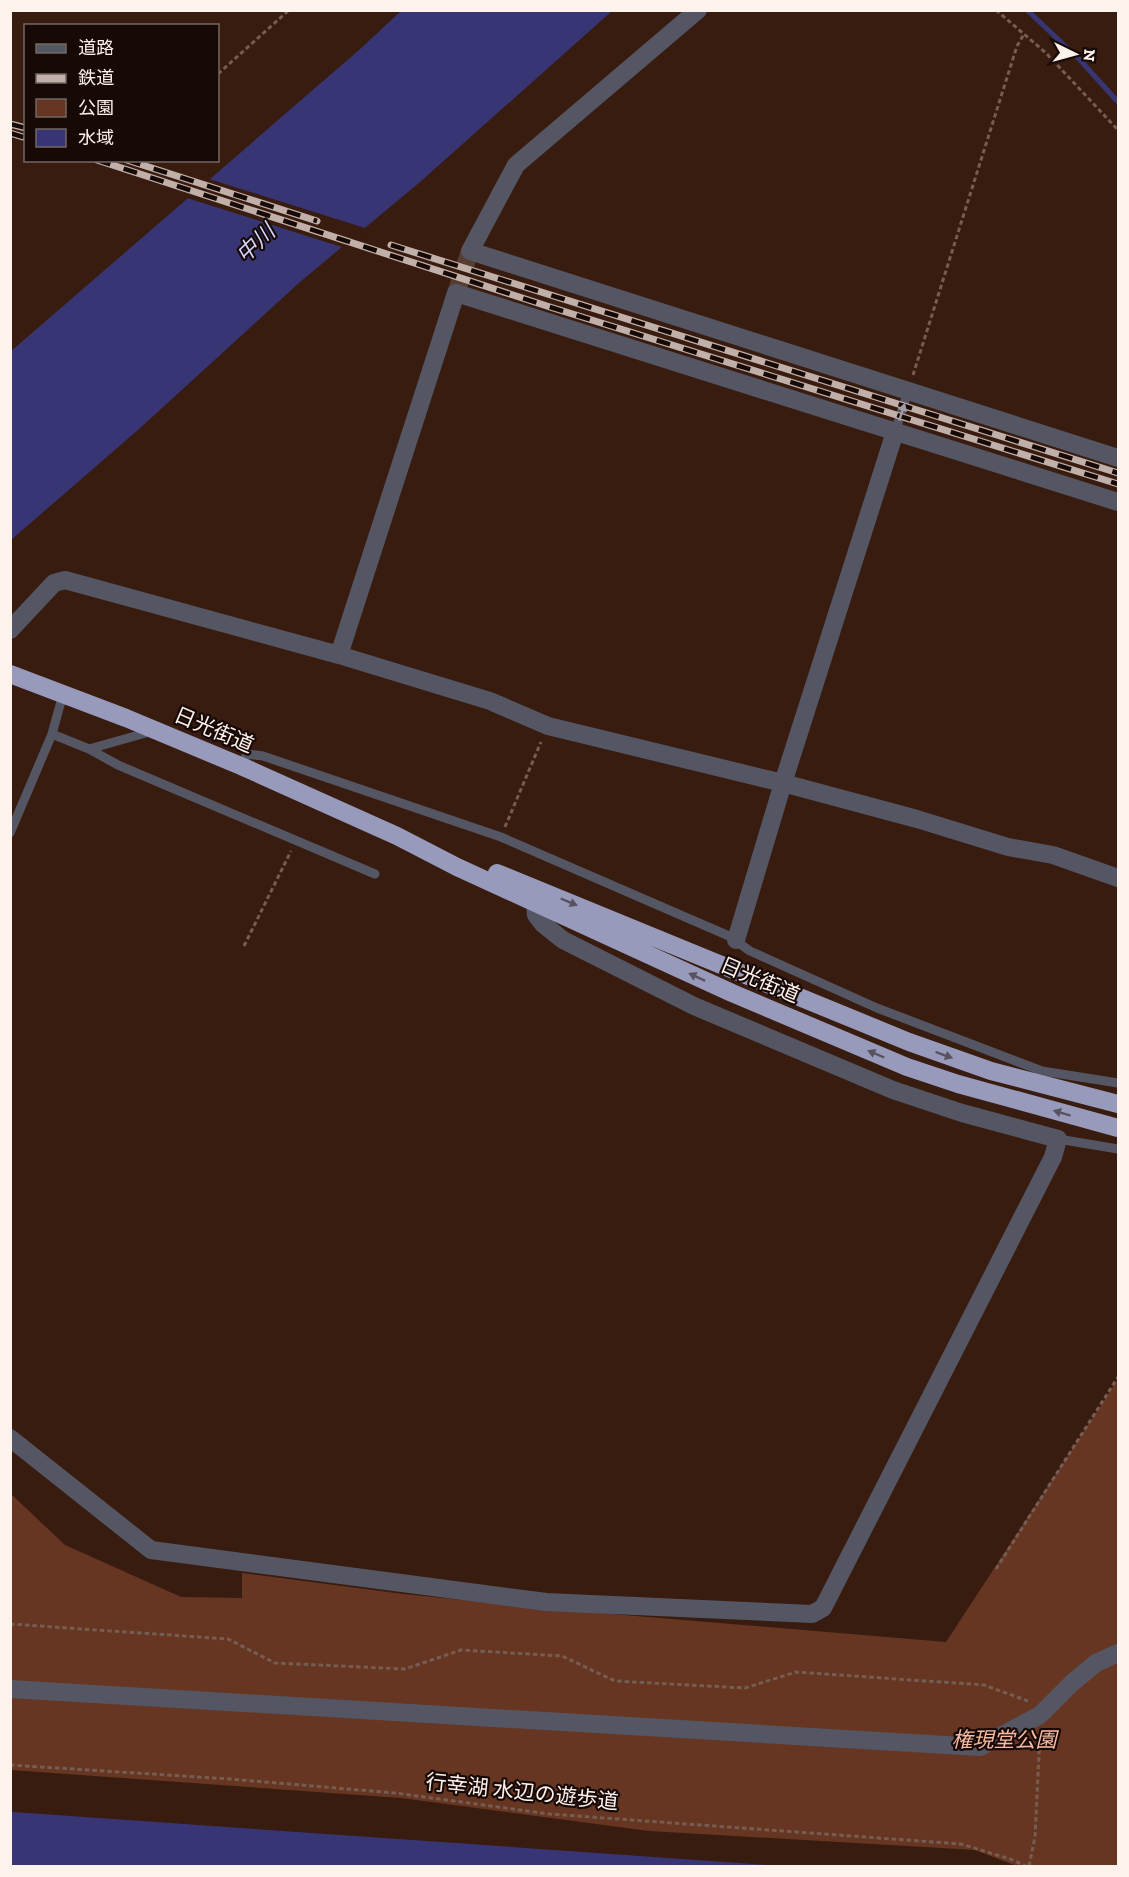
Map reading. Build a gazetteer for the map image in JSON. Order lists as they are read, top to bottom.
{
  "streets": {
    "highway": ["日光街道"],
    "path": ["行幸湖 水辺の遊歩道"]
  },
  "water": ["中川"],
  "parks": ["権現堂公園"],
  "legend": [
    "道路",
    "鉄道",
    "公園",
    "水域"
  ],
  "north": "right"
}
